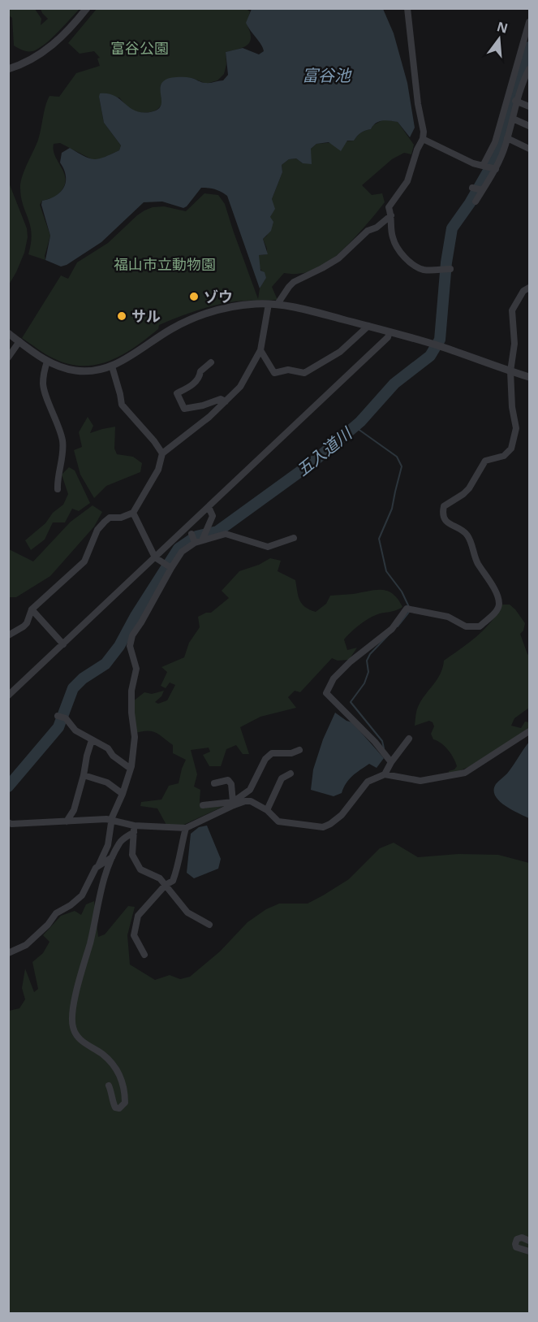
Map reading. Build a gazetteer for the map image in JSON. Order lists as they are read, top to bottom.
{
  "water": ["富谷池", "五入道川"],
  "parks": ["富谷公園", "福山市立動物園"],
  "places": ["ゾウ", "サル"],
  "north": "top"
}
